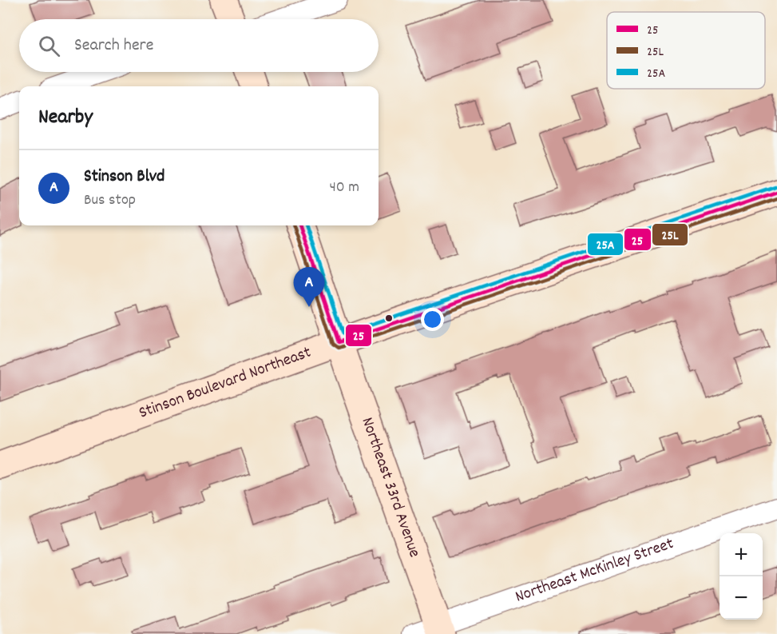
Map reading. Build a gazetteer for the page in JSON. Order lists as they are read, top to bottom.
{
  "streets": {
    "street": ["Stinson Boulevard Northeast", "Northeast 33rd Avenue", "Northeast McKinley Street"]
  },
  "crossings": [
    ["Stinson Boulevard Northeast", "Northeast 33rd Avenue"],
    ["Northeast 33rd Avenue", "Northeast McKinley Street"]
  ],
  "lines": ["transit line 25A", "transit line 25", "transit line 25L"],
  "legend": ["25", "25L", "25A"],
  "page": {
    "search": "Search here",
    "heading": "Nearby",
    "list": [
      {
        "mark": "A",
        "name": "Stinson Blvd",
        "note": "Bus stop",
        "value": "40 m"
      }
    ],
    "pins": "A",
    "map_buttons": ["+", "−"]
  }
}
